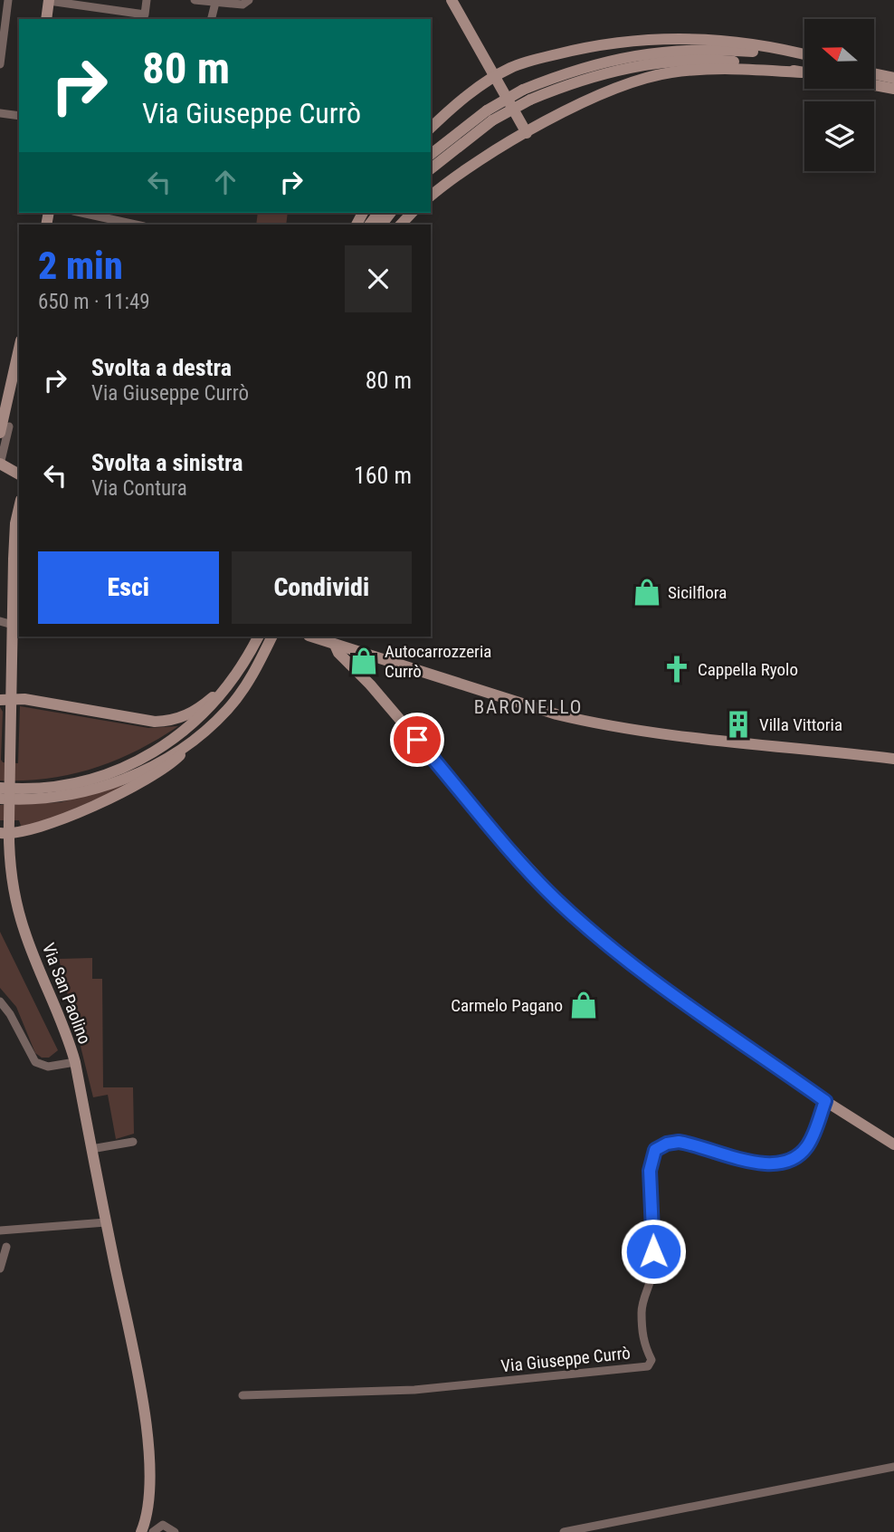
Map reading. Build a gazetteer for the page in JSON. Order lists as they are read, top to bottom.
{
  "streets": {
    "street": ["Via San Paolino", "Via Giuseppe Currò"]
  },
  "districts": ["BARONELLO"],
  "places": {
    "shop": ["Sicilflora", "Autocarrozzeria Currò", "Carmelo Pagano"],
    "church": ["Cappella Ryolo"],
    "building": ["Villa Vittoria"]
  },
  "north": "left",
  "page": {
    "turn": ["80 m", "Via Giuseppe Currò"],
    "heading": ["2 min", "650 m · 11:49"],
    "list": [
      {
        "name": "Svolta a destra",
        "note": "Via Giuseppe Currò",
        "value": "80 m"
      },
      {
        "name": "Svolta a sinistra",
        "note": "Via Contura",
        "value": "160 m"
      }
    ],
    "buttons": ["Esci", "Condividi"]
  }
}
